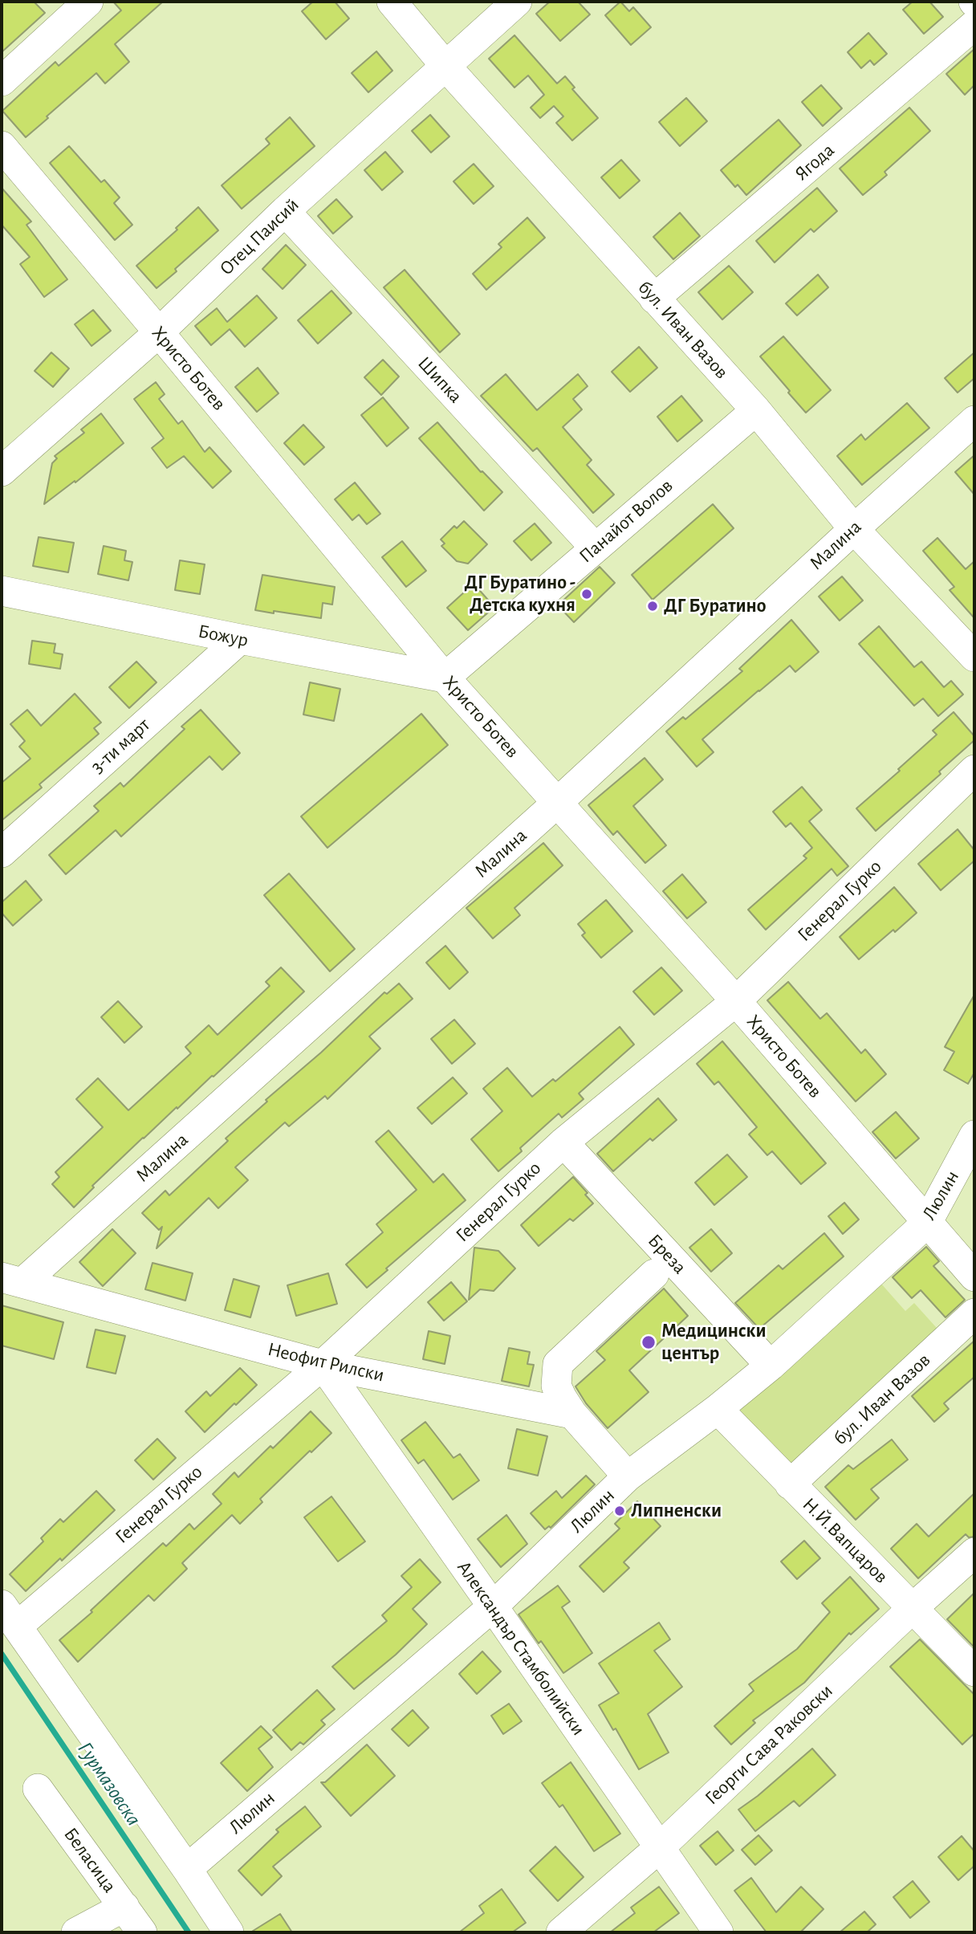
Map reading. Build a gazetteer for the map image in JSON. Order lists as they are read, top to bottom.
{
  "streets": {
    "street": [
      "Ягода",
      "Отец Паисий",
      "бул. Иван Вазов",
      "Христо Ботев",
      "Шипка",
      "Панайот Волов",
      "Малина",
      "Божур",
      "3-ти март",
      "Генерал Гурко",
      "Люлин",
      "Бреза",
      "Неофит Рилски",
      "Н.Й.Вапцаров",
      "Александър Стамболийски",
      "Георги Сава Раковски",
      "Беласица"
    ]
  },
  "crossings": [
    ["Ягода", "бул. Иван Вазов"],
    ["Отец Паисий", "бул. Иван Вазов"],
    ["Отец Паисий", "Христо Ботев"],
    ["Отец Паисий", "Шипка"],
    ["бул. Иван Вазов", "Панайот Волов"],
    ["бул. Иван Вазов", "Малина"],
    ["бул. Иван Вазов", "Н.Й.Вапцаров"],
    ["Христо Ботев", "Панайот Волов"],
    ["Христо Ботев", "Малина"],
    ["Христо Ботев", "Божур"],
    ["Христо Ботев", "Генерал Гурко"],
    ["Христо Ботев", "Люлин"],
    ["Шипка", "Панайот Волов"],
    ["Панайот Волов", "Божур"],
    ["Малина", "Неофит Рилски"],
    ["Божур", "3-ти март"],
    ["Генерал Гурко", "Бреза"],
    ["Генерал Гурко", "Неофит Рилски"],
    ["Генерал Гурко", "Александър Стамболийски"],
    ["Люлин", "Бреза"],
    ["Люлин", "Н.Й.Вапцаров"],
    ["Люлин", "Александър Стамболийски"],
    ["Неофит Рилски", "Александър Стамболийски"],
    ["Н.Й.Вапцаров", "Георги Сава Раковски"],
    ["Александър Стамболийски", "Георги Сава Раковски"]
  ],
  "water": ["Гурмазовска"],
  "places": [
    "ДГ Буратино - Детска кухня",
    "ДГ Буратино",
    "Медицински център",
    "Липненски"
  ]
}
